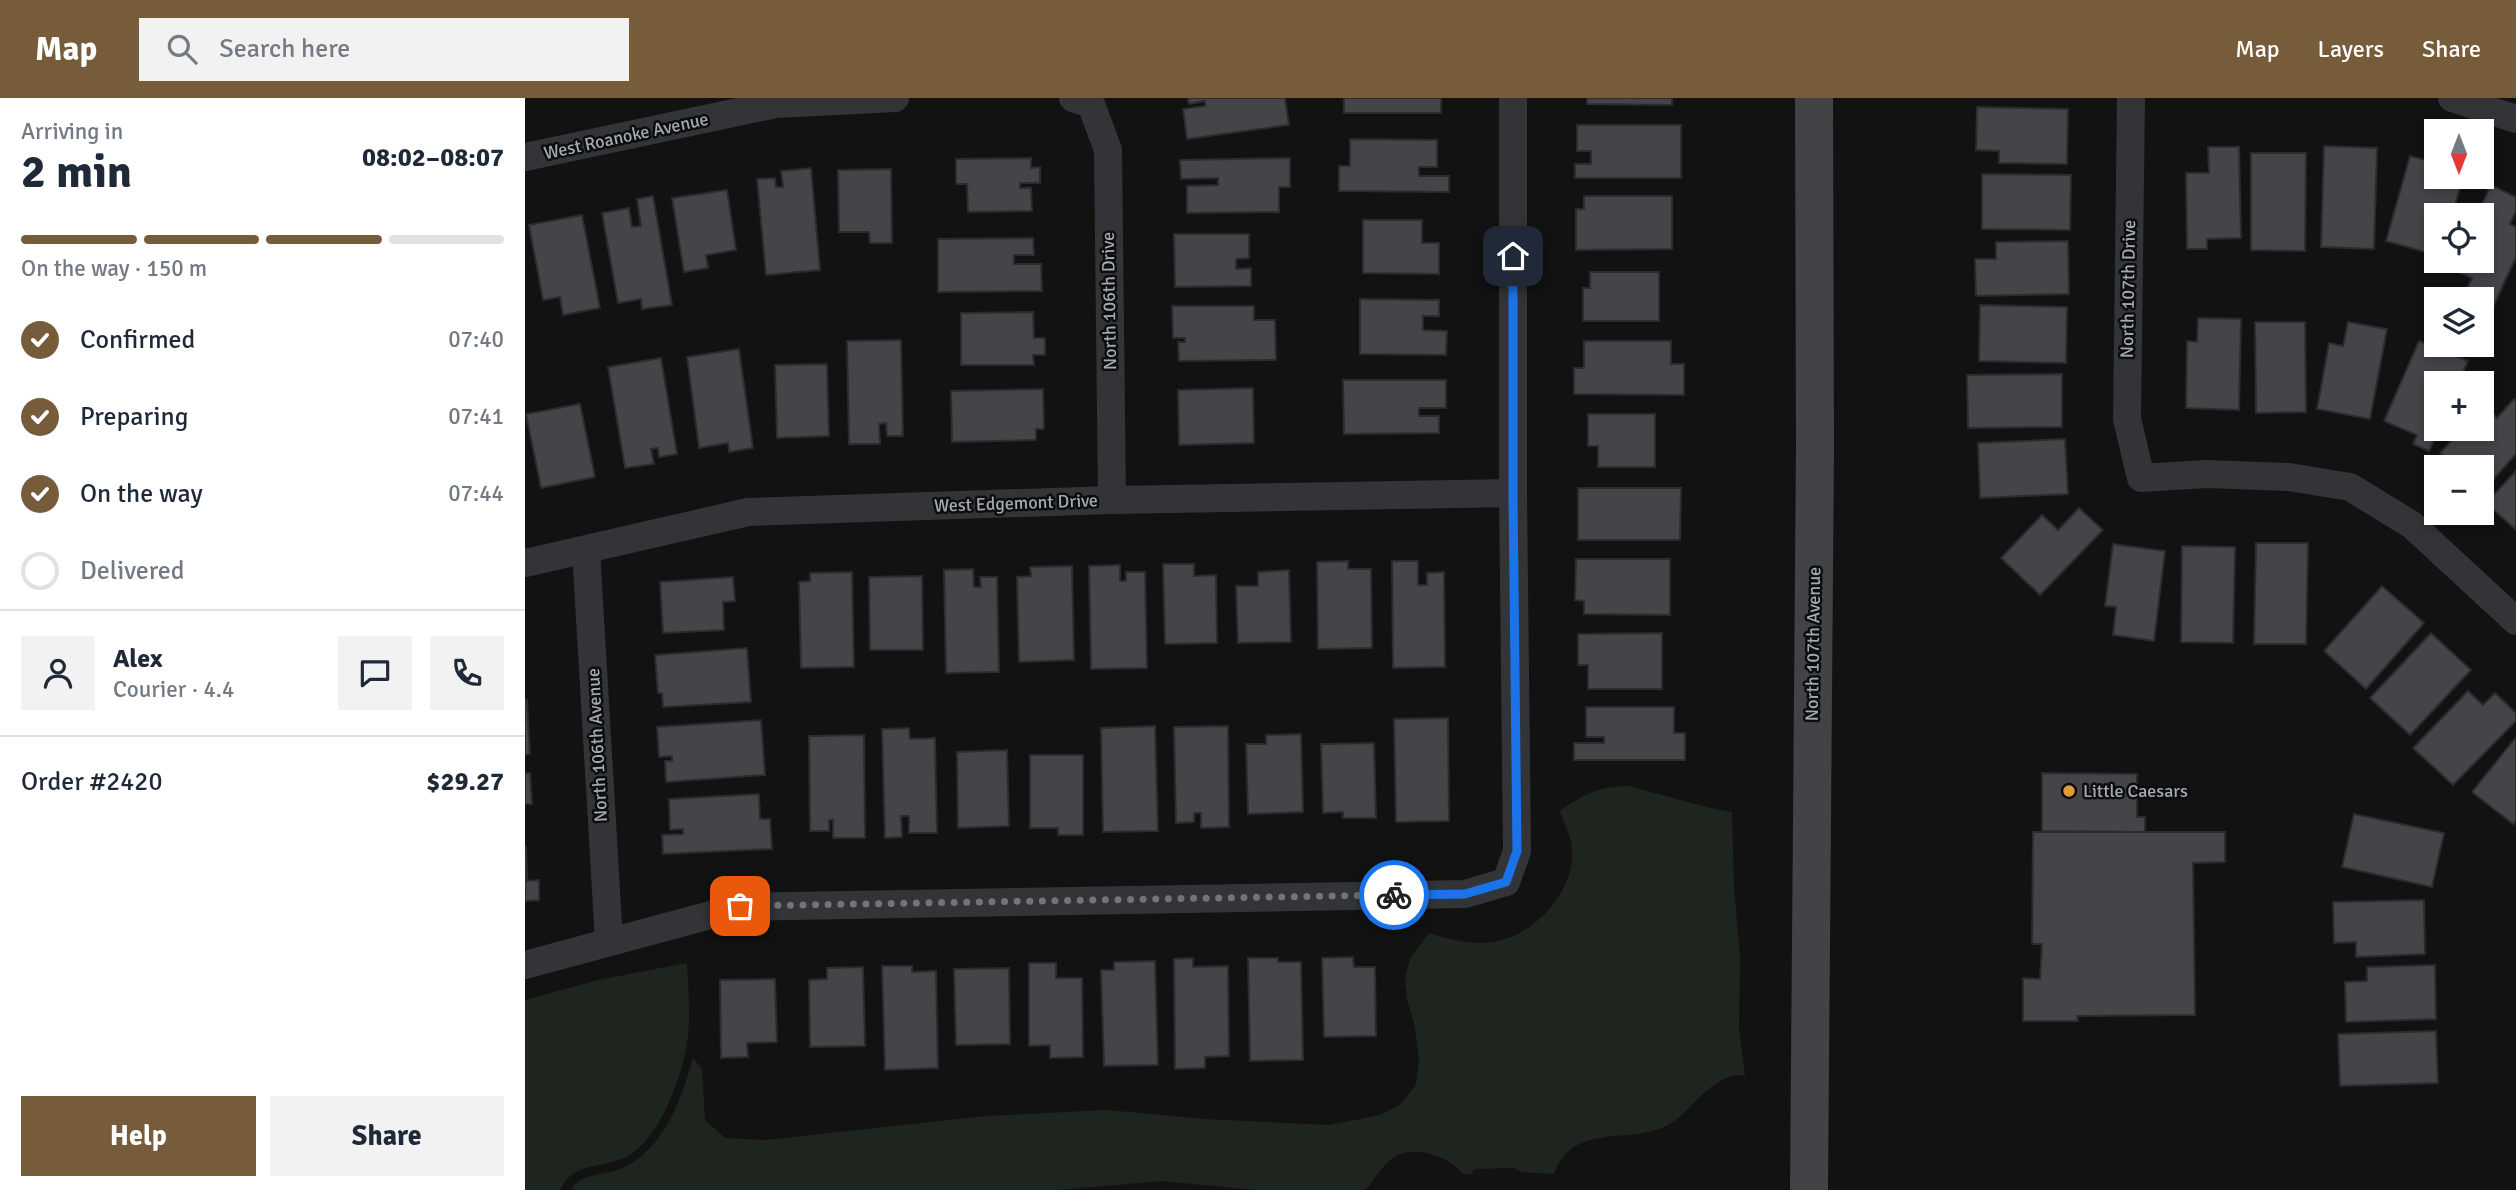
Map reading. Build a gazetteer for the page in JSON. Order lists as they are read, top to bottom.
{
  "streets": {
    "main road": ["North 107th Avenue"],
    "street": [
      "West Roanoke Avenue",
      "North 107th Drive",
      "North 106th Drive",
      "West Edgemont Drive",
      "North 106th Avenue"
    ]
  },
  "crossings": [
    ["North 106th Drive", "West Edgemont Drive"],
    ["West Edgemont Drive", "North 106th Avenue"]
  ],
  "places": ["Little Caesars"],
  "north": "bottom",
  "page": {
    "header": "Map",
    "search": "Search here",
    "nav": ["Map", "Layers", "Share"],
    "heading": ["2 min", "Arriving in", "08:02–08:07"],
    "panel": [
      "Alex",
      "Courier · 4.4",
      "Order #2420",
      "$29.27"
    ],
    "map_buttons": ["+", "−"],
    "bar": "On the way · 150 m",
    "list": [
      ["Confirmed", "07:40"],
      ["Preparing", "07:41"],
      ["On the way", "07:44"],
      "Delivered"
    ],
    "buttons": ["Help", "Share"]
  }
}
